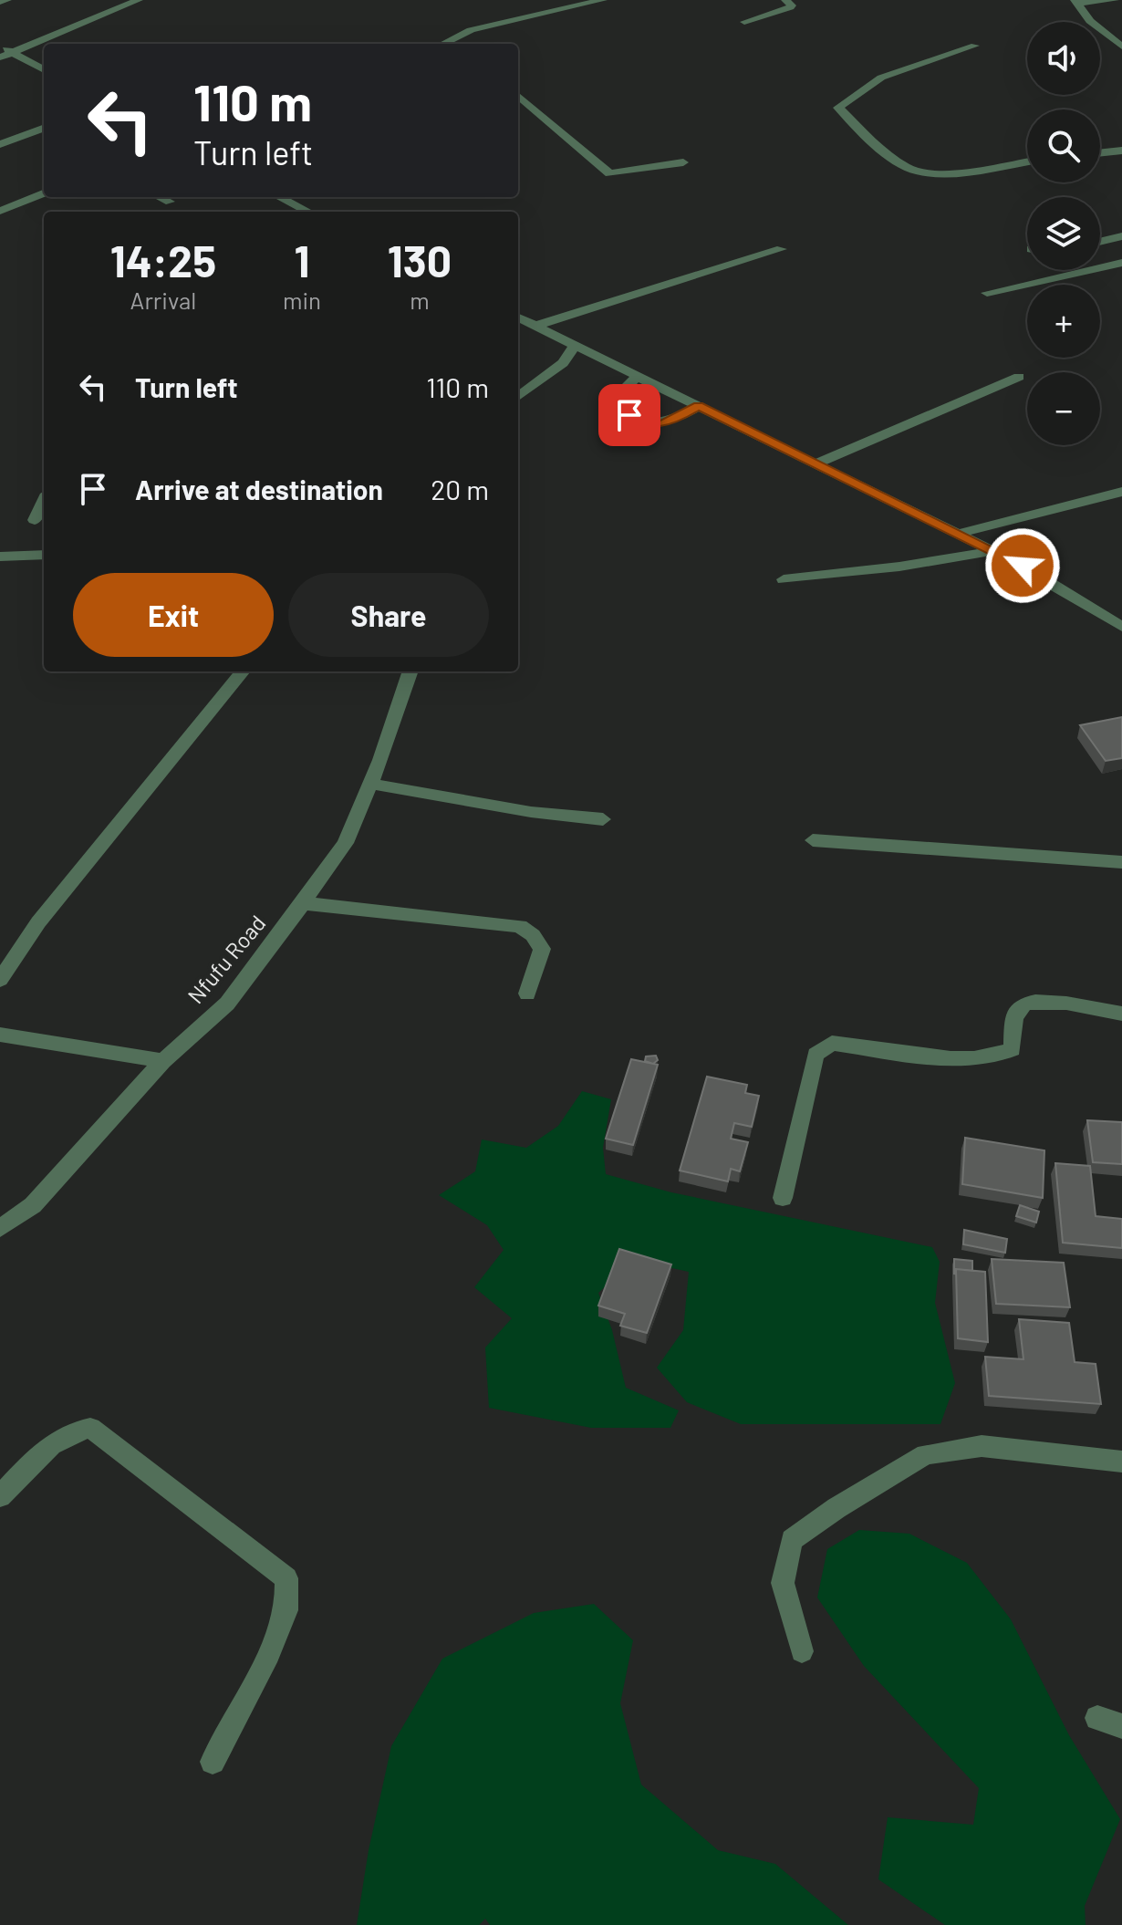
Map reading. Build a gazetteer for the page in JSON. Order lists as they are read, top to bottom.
{
  "streets": {
    "street": ["Nfufu Road"]
  },
  "page": {
    "map_buttons": ["+", "−"],
    "turn": ["110 m", "Turn left"],
    "eta": [
      "14:25",
      "Arrival",
      "1",
      "min",
      "130",
      "m"
    ],
    "list": [
      {
        "name": "Turn left",
        "value": "110 m"
      },
      {
        "name": "Arrive at destination",
        "value": "20 m"
      }
    ],
    "buttons": ["Exit", "Share"]
  }
}
